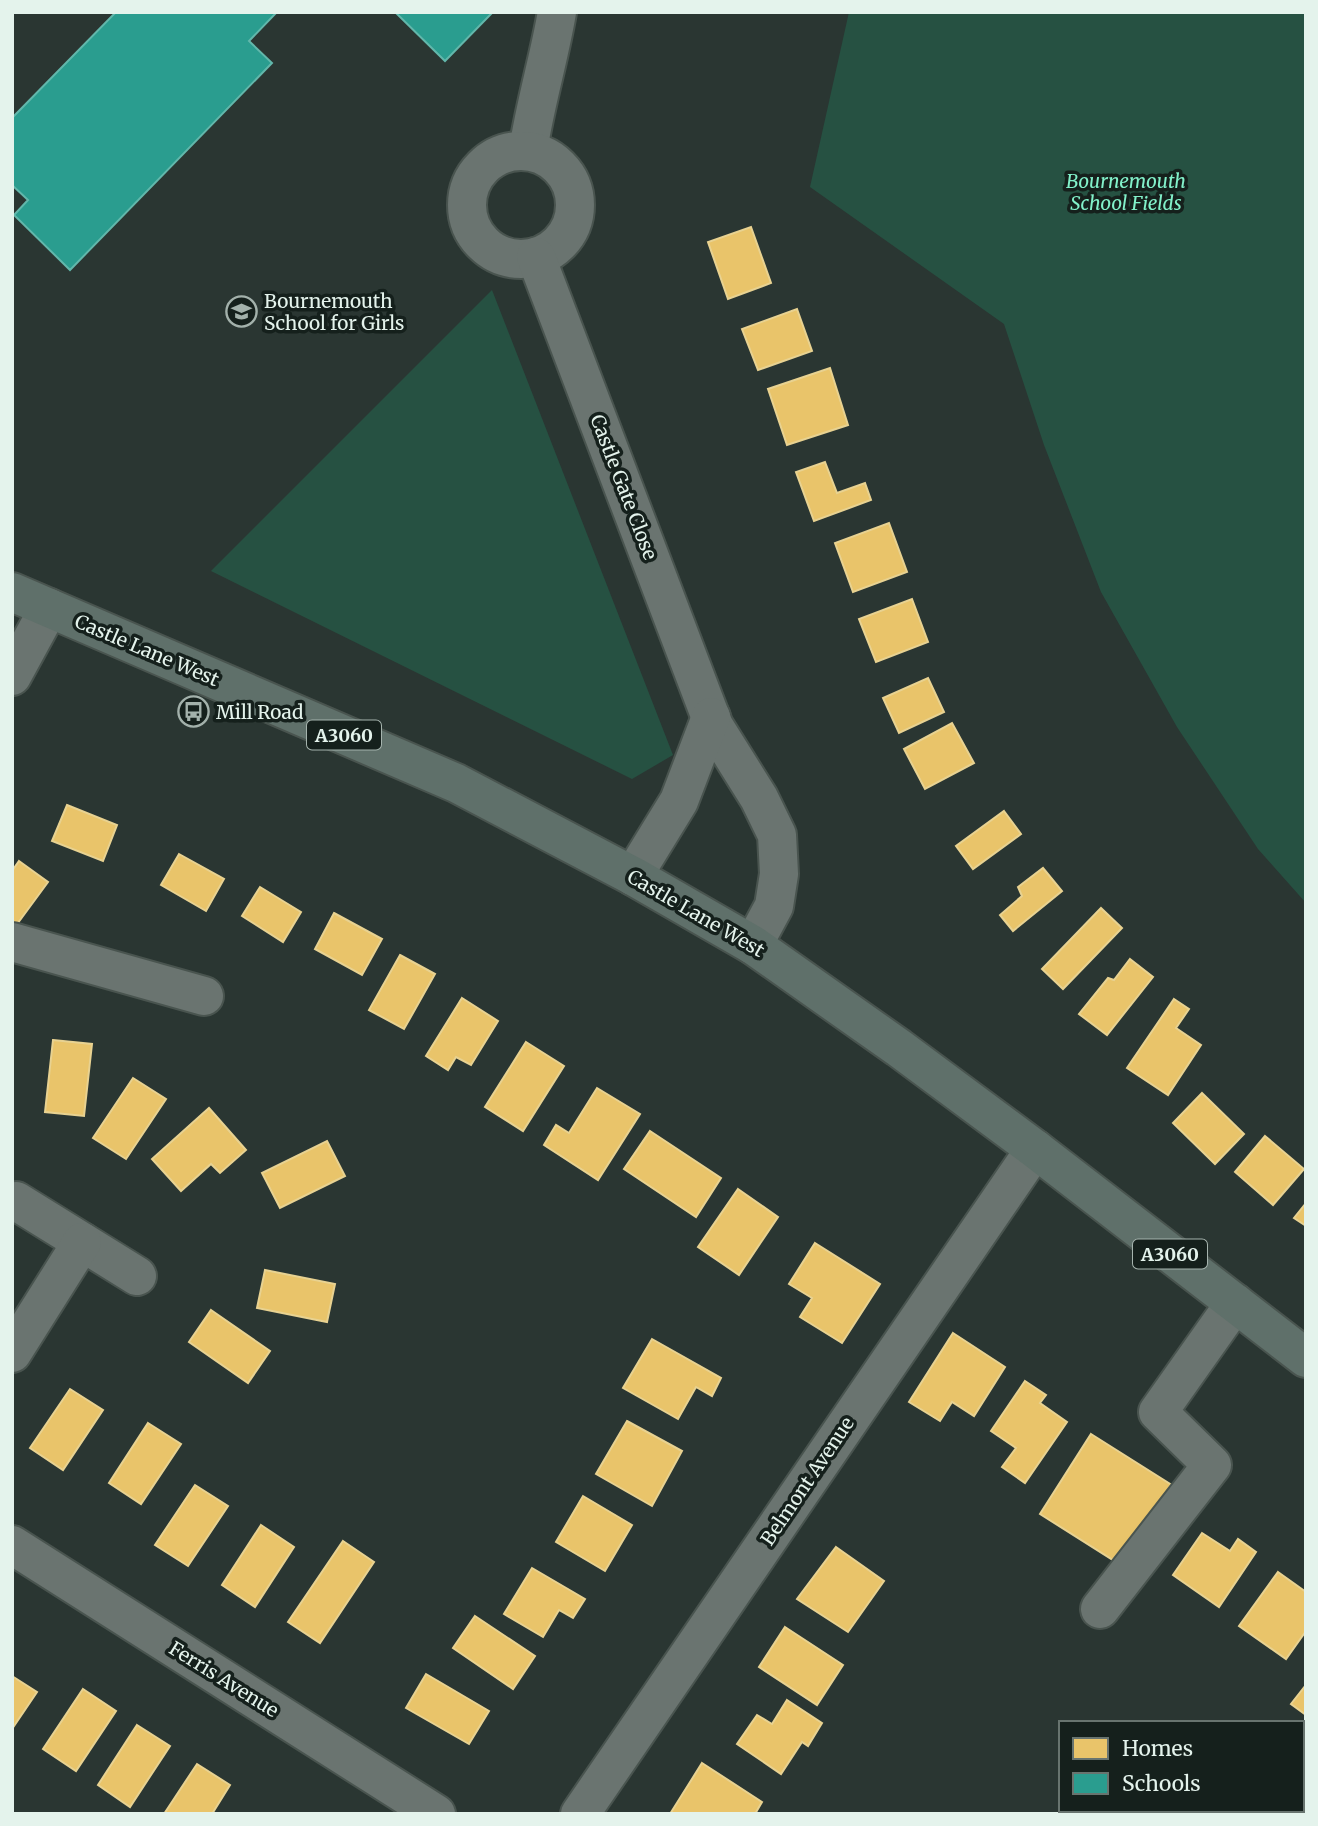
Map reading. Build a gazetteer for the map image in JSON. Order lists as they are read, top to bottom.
{
  "streets": {
    "main road": ["Castle Lane West", "A3060"],
    "street": ["Castle Gate Close", "Belmont Avenue", "Ferris Avenue"]
  },
  "crossings": [
    ["Castle Gate Close", "Castle Lane West"],
    ["Castle Lane West", "Belmont Avenue"]
  ],
  "parks": ["Bournemouth School Fields"],
  "places": {
    "school or university": ["Bournemouth School for Girls"],
    "bus stop": ["Mill Road"]
  },
  "legend": ["Homes", "Schools"]
}
